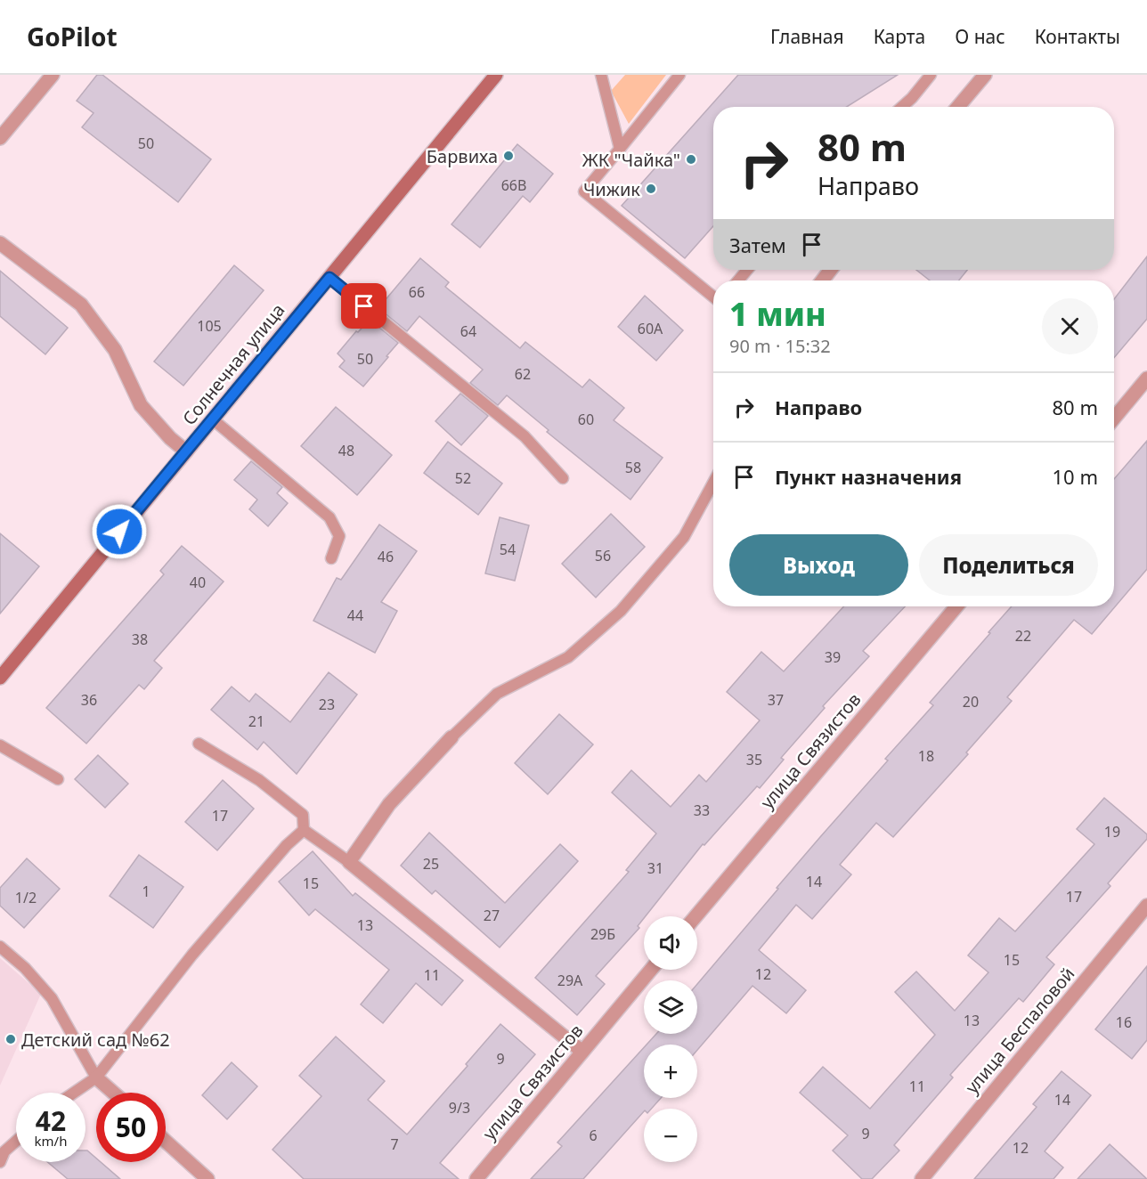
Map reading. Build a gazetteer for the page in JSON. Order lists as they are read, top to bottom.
{
  "streets": {
    "main road": ["Солнечная улица"],
    "street": ["улица Связистов", "улица Беспаловой"]
  },
  "places": [
    "Барвиха",
    "ЖК \"Чайка\"",
    "Чижик",
    "Детский сад №62"
  ],
  "house_numbers": [
    "50",
    "66В",
    "66",
    "105",
    "60А",
    "64",
    "50",
    "62",
    "60",
    "48",
    "58",
    "52",
    "54",
    "56",
    "46",
    "40",
    "44",
    "22",
    "38",
    "39",
    "36",
    "37",
    "20",
    "23",
    "21",
    "18",
    "35",
    "33",
    "17",
    "19",
    "25",
    "31",
    "14",
    "15",
    "1",
    "17",
    "1/2",
    "27",
    "13",
    "29Б",
    "15",
    "12",
    "11",
    "29А",
    "13",
    "16",
    "9",
    "11",
    "14",
    "9/3",
    "9",
    "6",
    "7",
    "12"
  ],
  "page": {
    "header": "GoPilot",
    "nav": [
      "Главная",
      "Карта",
      "О нас",
      "Контакты"
    ],
    "turn": ["80 m", "Направо"],
    "then": "Затем",
    "heading": ["1 мин", "90 m · 15:32"],
    "list": [
      {
        "name": "Направо",
        "value": "80 m"
      },
      {
        "name": "Пункт назначения",
        "value": "10 m"
      }
    ],
    "buttons": ["Выход", "Поделиться"],
    "map_buttons": ["+", "−"],
    "speed": "42 km/h",
    "limit": "50"
  }
}
